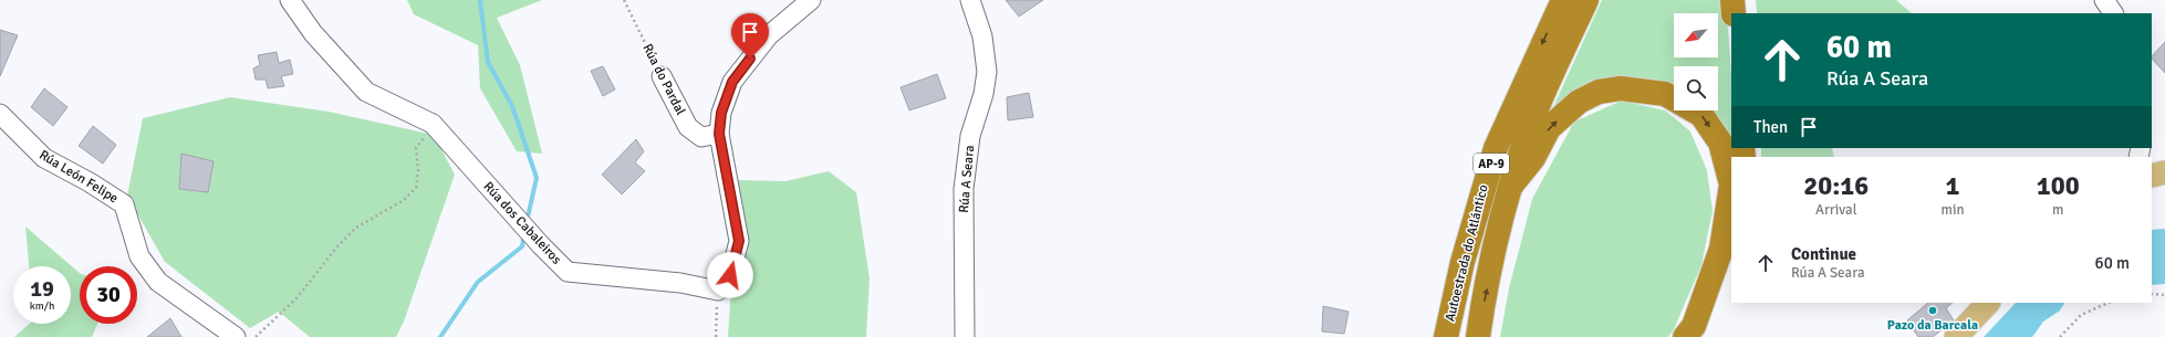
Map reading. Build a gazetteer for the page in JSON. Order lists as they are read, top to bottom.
{
  "streets": {
    "highway": ["AP-9", "Autoestrada do Atlántico"],
    "street": [
      "Rúa do Pardal",
      "Rúa León Felipe",
      "Rúa A Seara",
      "Rúa dos Cabaleiros"
    ]
  },
  "places": ["Pazo da Barcala"],
  "north": "bottom left",
  "page": {
    "turn": ["60 m", "Rúa A Seara"],
    "then": "Then",
    "eta": [
      "20:16",
      "Arrival",
      "1",
      "min",
      "100",
      "m"
    ],
    "list": [
      {
        "name": "Continue",
        "note": "Rúa A Seara",
        "value": "60 m"
      }
    ],
    "speed": "19 km/h",
    "limit": "30"
  }
}
